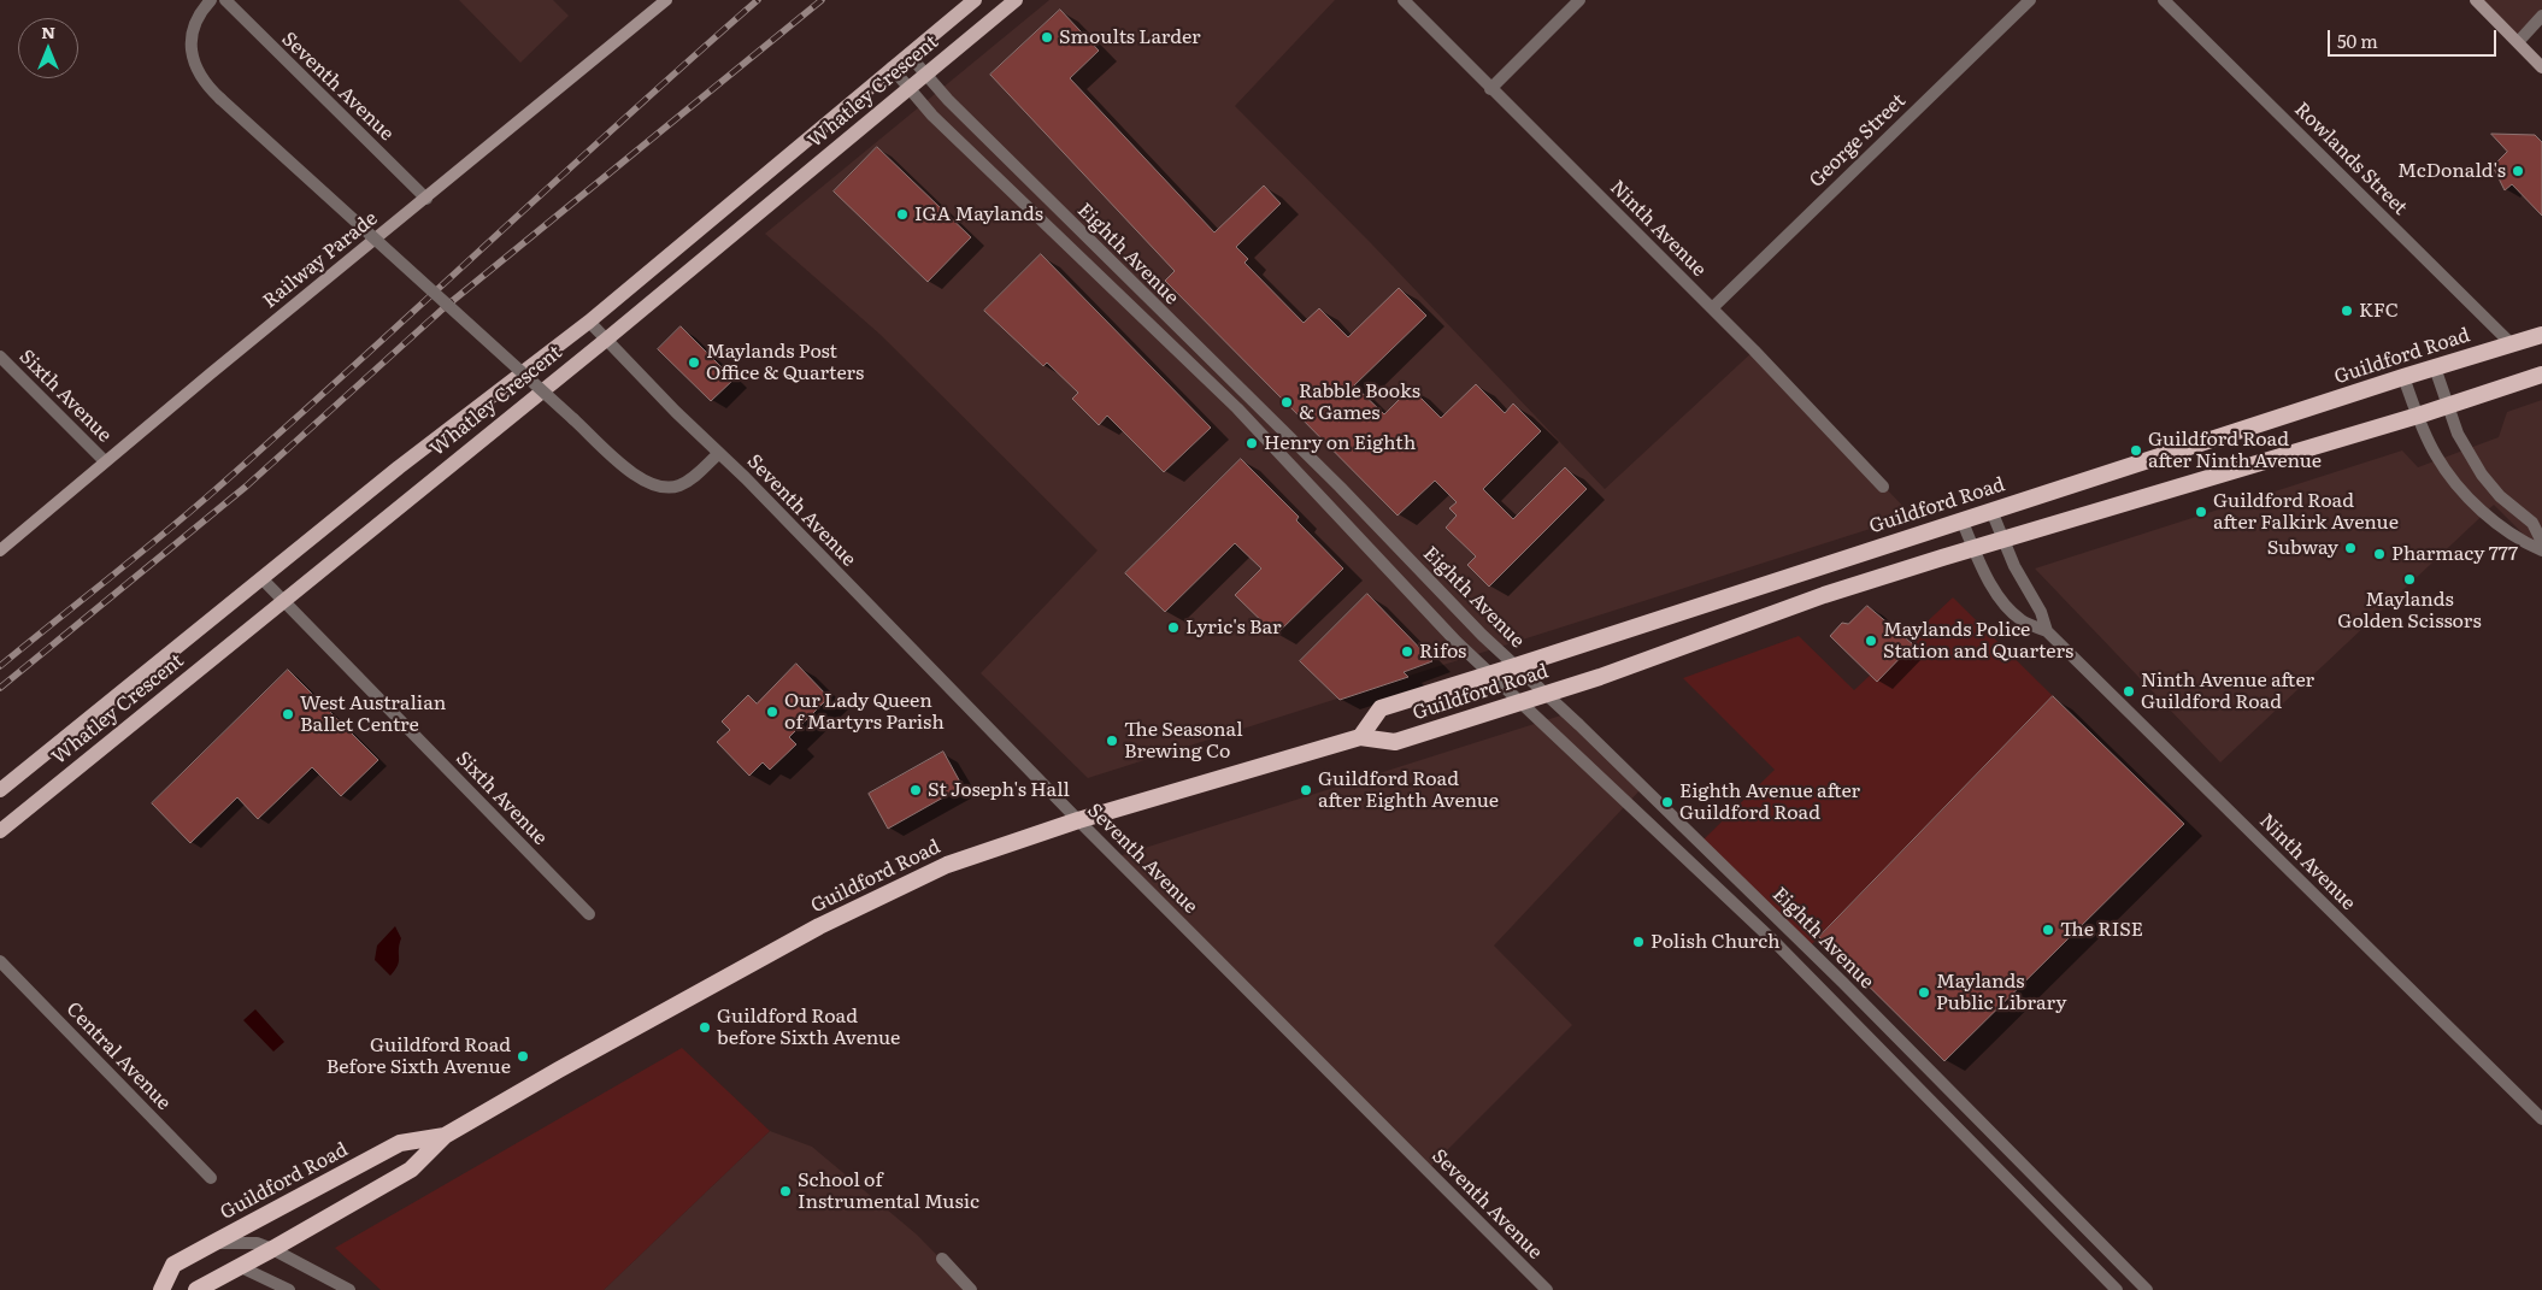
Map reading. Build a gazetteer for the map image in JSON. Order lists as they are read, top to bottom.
{
  "streets": {
    "highway": ["Guildford Road"],
    "main road": ["Whatley Crescent", "Railway Parade"],
    "street": [
      "Seventh Avenue",
      "George Street",
      "Rowlands Street",
      "Ninth Avenue",
      "Eighth Avenue",
      "Sixth Avenue",
      "Central Avenue"
    ]
  },
  "crossings": [
    ["Seventh Avenue", "Whatley Crescent"],
    ["Seventh Avenue", "Railway Parade"],
    ["Seventh Avenue", "Guildford Road"],
    ["Whatley Crescent", "Eighth Avenue"],
    ["Whatley Crescent", "Sixth Avenue"],
    ["George Street", "Ninth Avenue"],
    ["Rowlands Street", "Guildford Road"],
    ["Ninth Avenue", "Guildford Road"],
    ["Eighth Avenue", "Guildford Road"],
    ["Railway Parade", "Sixth Avenue"]
  ],
  "places": [
    "Smoults Larder",
    "McDonald's",
    "IGA Maylands",
    "KFC",
    "Maylands Post Office & Quarters",
    "Rabble Books & Games",
    "Henry on Eighth",
    "Guildford Road after Ninth Avenue",
    "Guildford Road after Falkirk Avenue",
    "Subway",
    "Pharmacy 777",
    "Maylands Golden Scissors",
    "Lyric's Bar",
    "Maylands Police Station and Quarters",
    "Rifos",
    "Ninth Avenue after Guildford Road",
    "Our Lady Queen of Martyrs Parish",
    "West Australian Ballet Centre",
    "The Seasonal Brewing Co",
    "St Joseph's Hall",
    "Guildford Road after Eighth Avenue",
    "Eighth Avenue after Guildford Road",
    "The RISE",
    "Polish Church",
    "Maylands Public Library",
    "Guildford Road before Sixth Avenue",
    "Guildford Road Before Sixth Avenue",
    "School of Instrumental Music"
  ],
  "scale_bar": "50 m",
  "north": "top"
}
